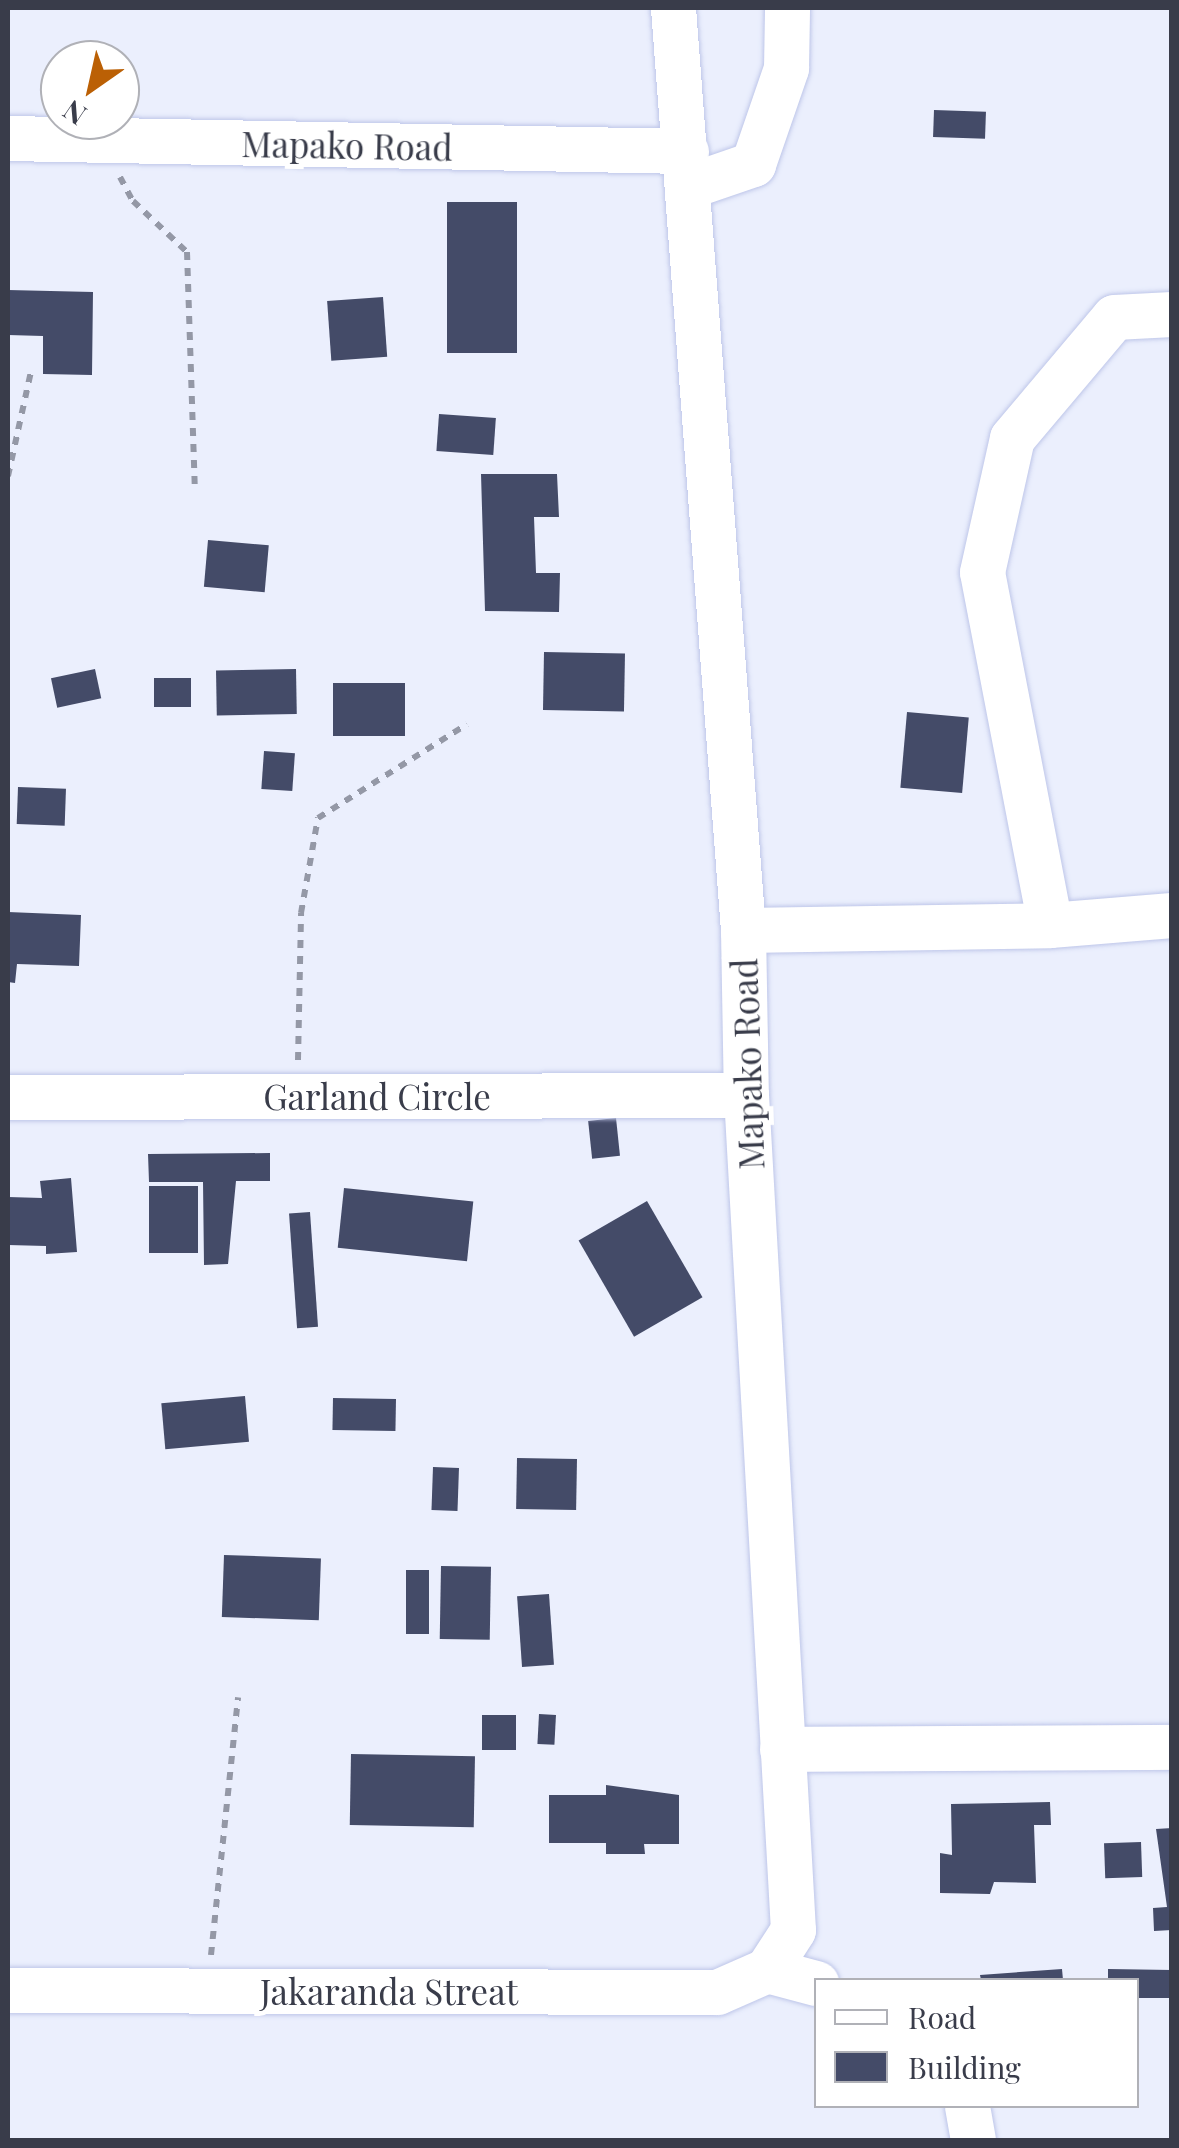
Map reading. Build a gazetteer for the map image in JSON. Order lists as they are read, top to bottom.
{
  "streets": {
    "street": ["Mapako Road", "Garland Circle", "Jakaranda Streat"]
  },
  "crossings": [
    ["Mapako Road", "Garland Circle"],
    ["Mapako Road", "Jakaranda Streat"]
  ],
  "legend": ["Road", "Building"],
  "north": "bottom left"
}
